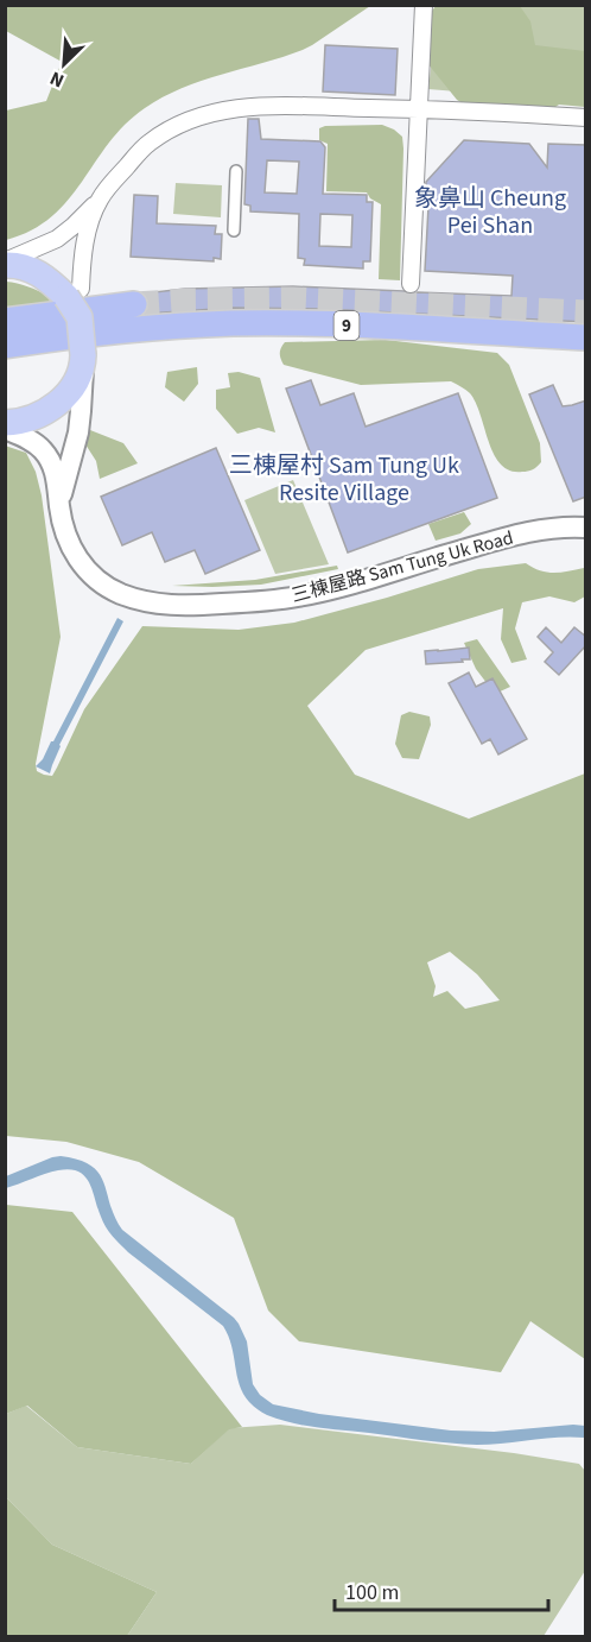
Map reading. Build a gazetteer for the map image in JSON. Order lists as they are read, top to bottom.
{
  "streets": {
    "highway": ["9"],
    "street": ["三棟屋路 Sam Tung Uk Road"]
  },
  "districts": ["象鼻山 Cheung Pei Shan", "三棟屋村 Sam Tung Uk Resite Village"],
  "scale_bar": "100 m",
  "north": "bottom left"
}
